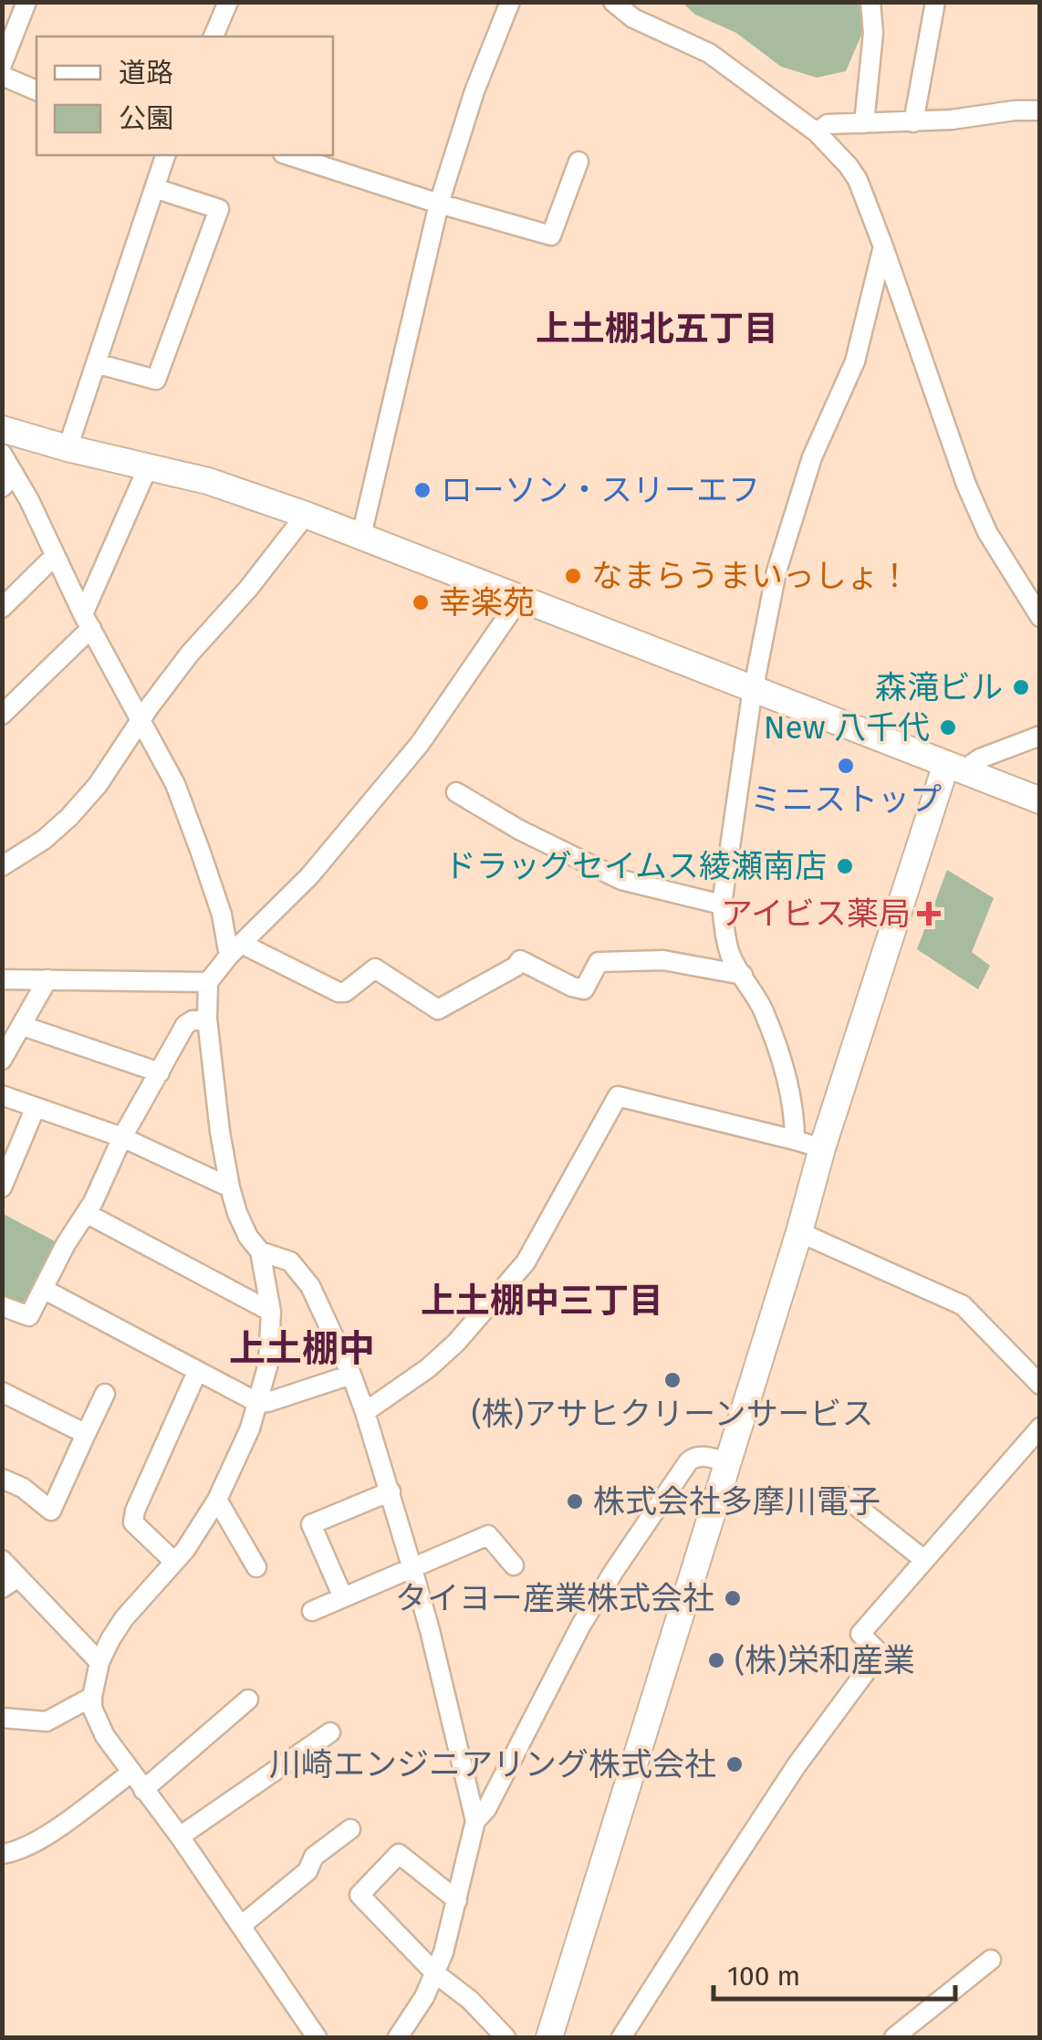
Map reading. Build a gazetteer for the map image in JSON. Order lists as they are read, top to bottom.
{
  "districts": ["上土棚北五丁目", "上土棚中三丁目", "上土棚中"],
  "places": {
    "other": [
      "ローソン・スリーエフ",
      "なまらうまいっしょ！",
      "幸楽苑",
      "森滝ビル",
      "New 八千代",
      "ミニストップ",
      "ドラッグセイムス綾瀬南店",
      "(株)アサヒクリーンサービス",
      "株式会社多摩川電子",
      "タイヨー産業株式会社",
      "(株)栄和産業",
      "川崎エンジニアリング株式会社"
    ],
    "health": ["アイビス薬局"]
  },
  "legend": ["道路", "公園"],
  "scale_bar": "100 m"
}
